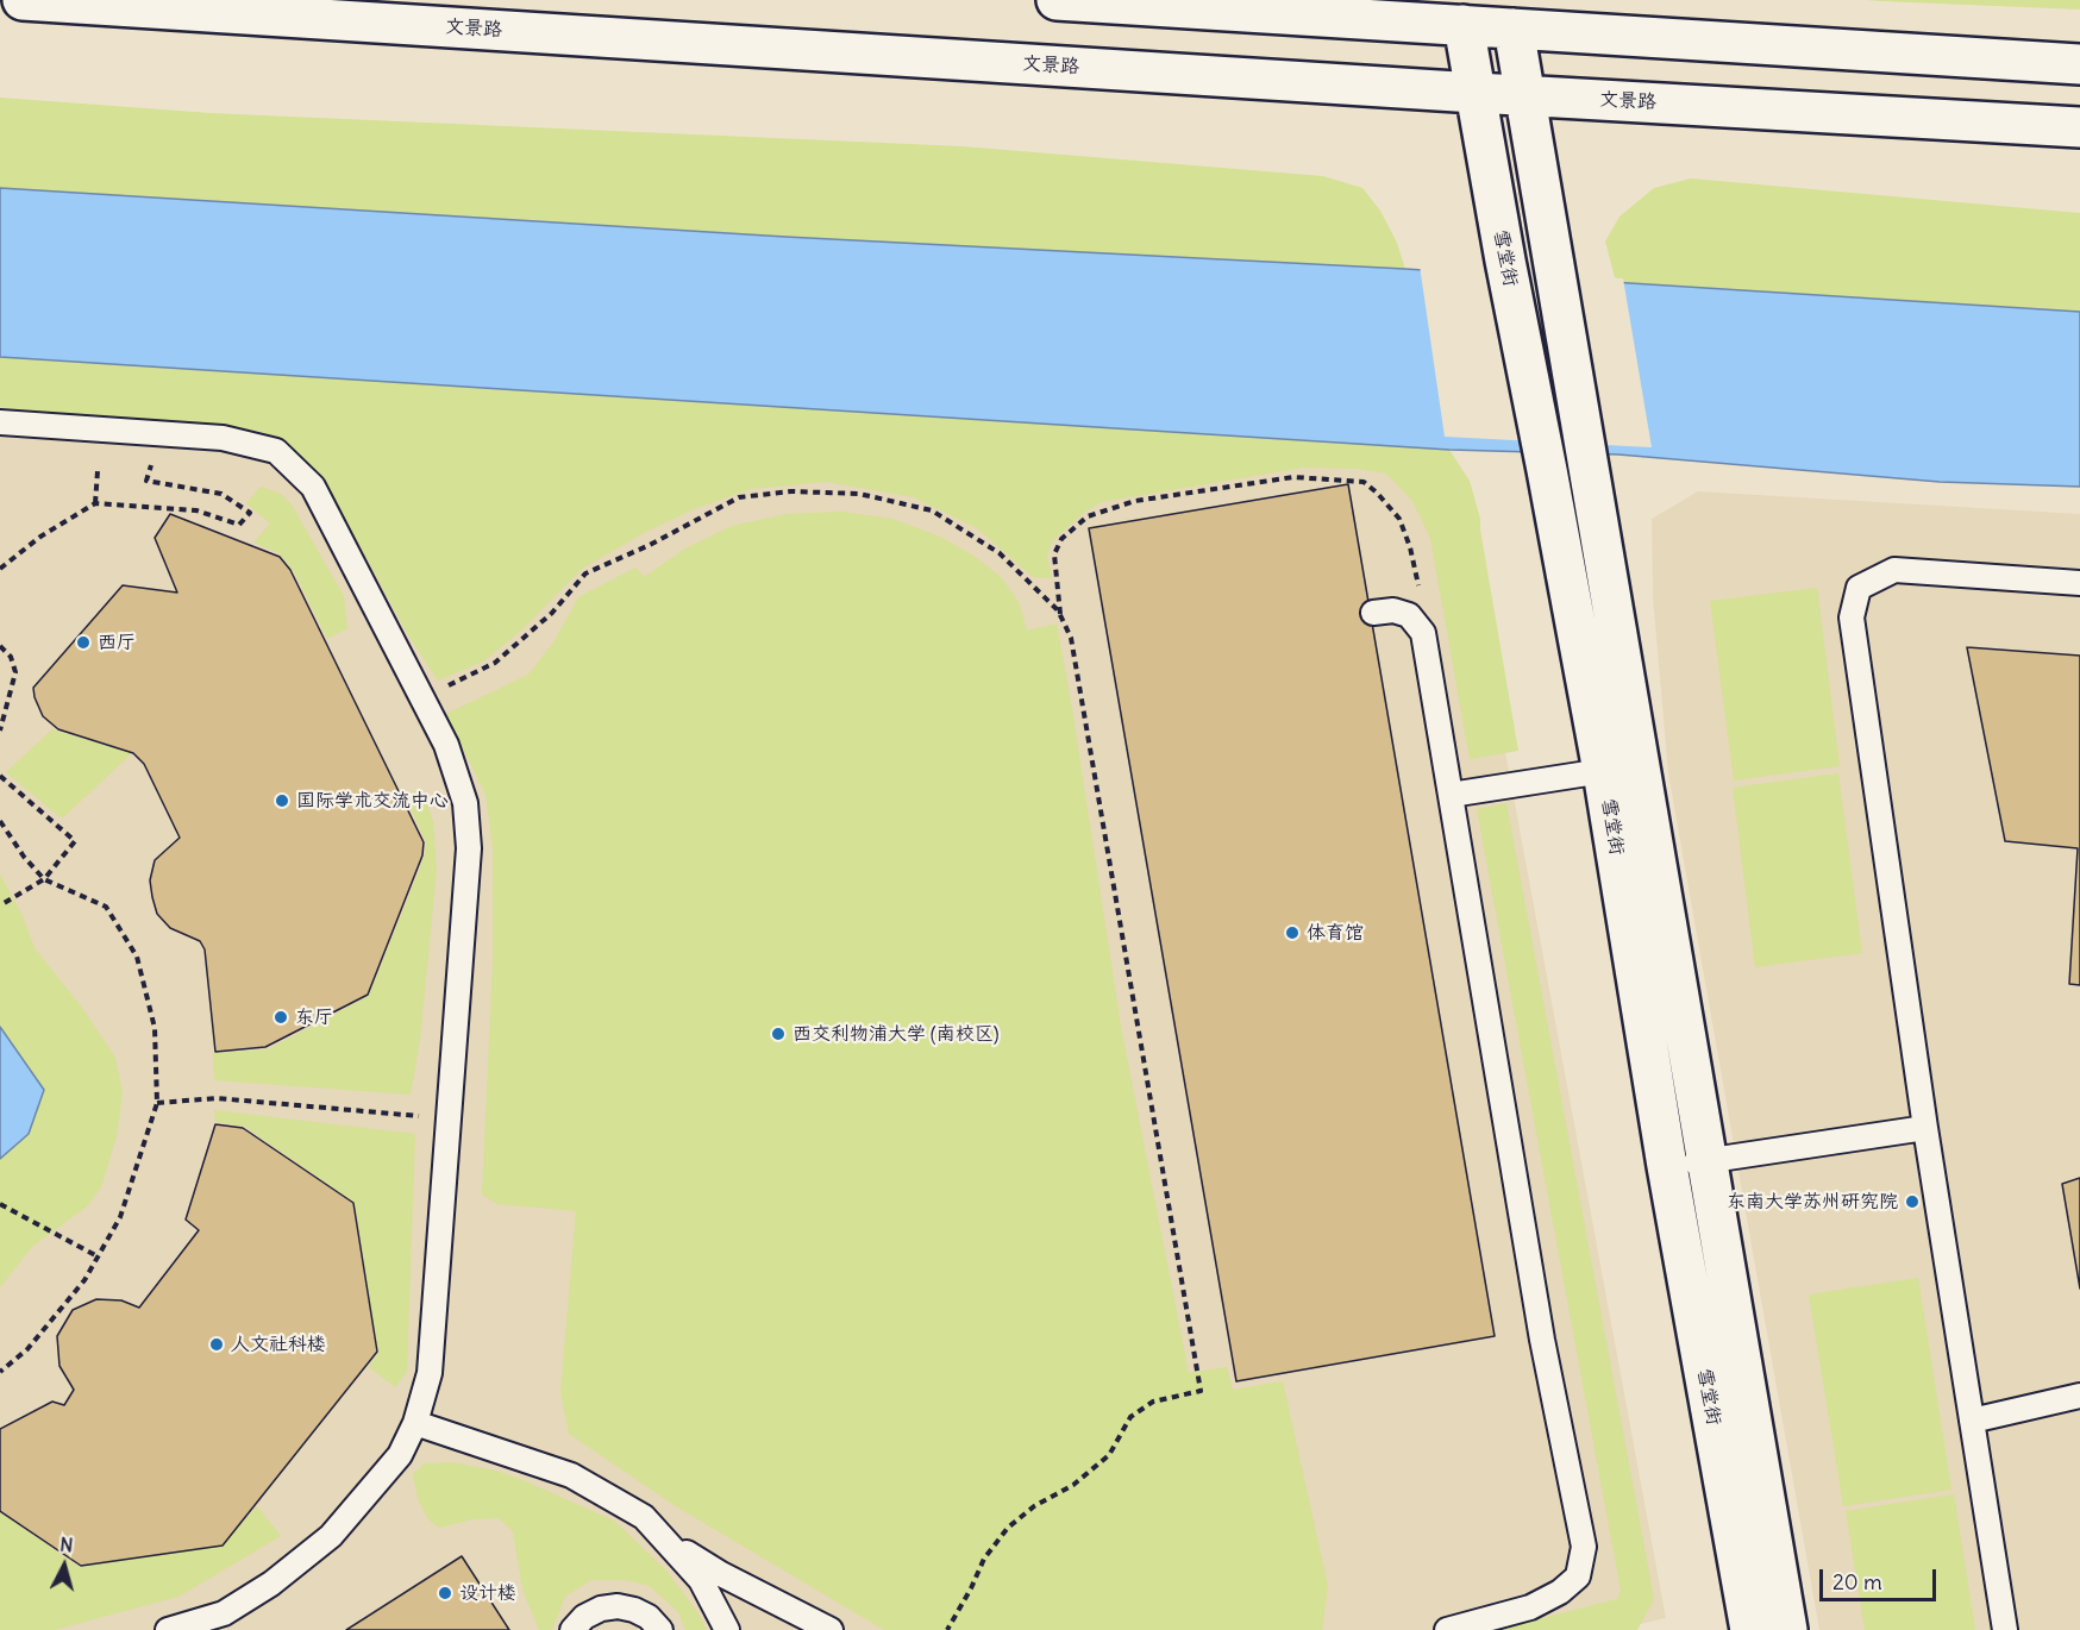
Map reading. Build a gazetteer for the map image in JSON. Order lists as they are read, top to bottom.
{
  "streets": {
    "main road": ["文景路", "雪堂街"]
  },
  "crossings": [
    ["文景路", "雪堂街"]
  ],
  "places": [
    "西厅",
    "国际学术交流中心",
    "体育馆",
    "东厅",
    "西交利物浦大学 (南校区)",
    "东南大学苏州研究院",
    "人文社科楼",
    "设计楼"
  ],
  "scale_bar": "20 m",
  "north": "top"
}
